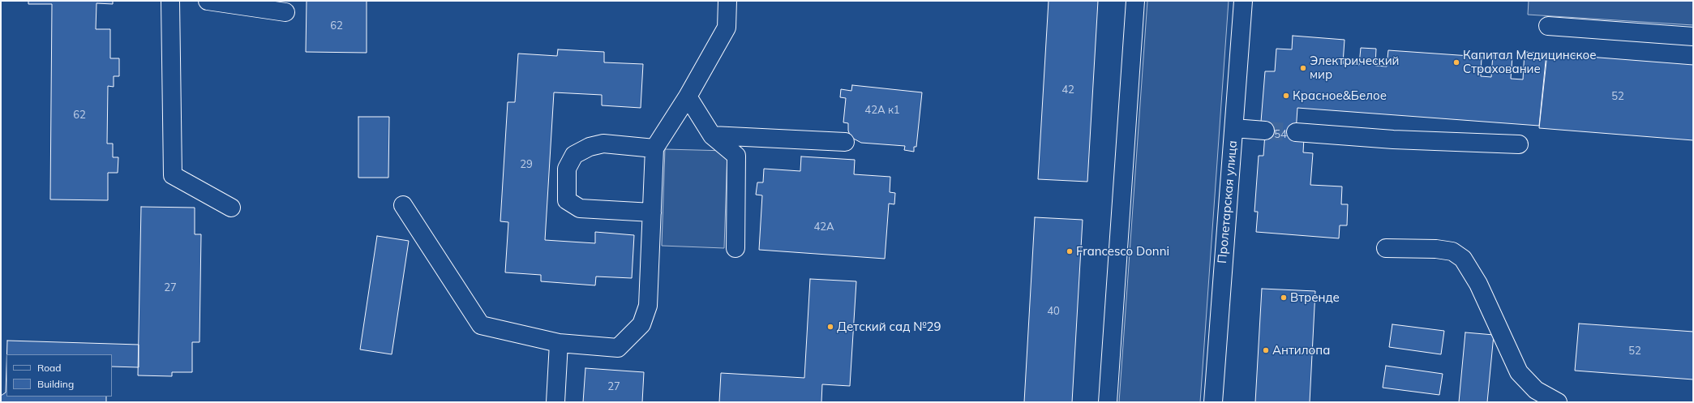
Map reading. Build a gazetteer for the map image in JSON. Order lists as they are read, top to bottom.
{
  "streets": {
    "street": ["Пролетарская улица"]
  },
  "places": [
    "Капитал Медицинское Страхование",
    "Электрический мир",
    "Красное&Белое",
    "Francesco Donni",
    "Втренде",
    "Детский сад №29",
    "Антилопа"
  ],
  "house_numbers": [
    "62",
    "42",
    "52",
    "42А к1",
    "62",
    "54",
    "29",
    "42А",
    "27",
    "40",
    "52",
    "27"
  ],
  "legend": ["Road", "Building"]
}
